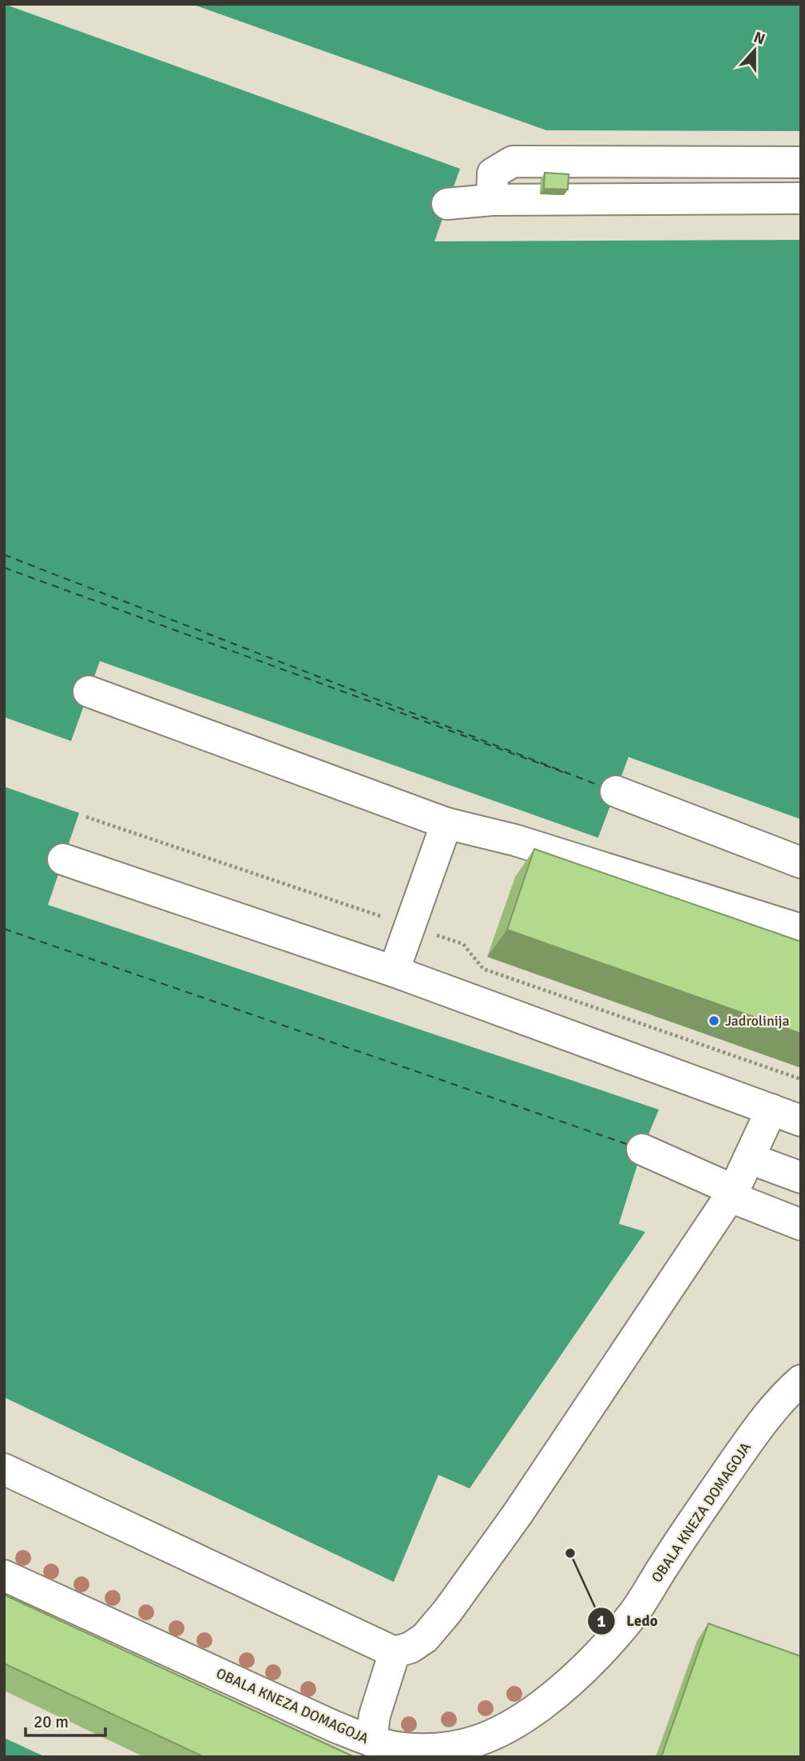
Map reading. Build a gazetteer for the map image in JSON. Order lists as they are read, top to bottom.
{
  "streets": {
    "street": ["OBALA KNEZA DOMAGOJA"]
  },
  "places": ["Jadrolinija", "Ledo"],
  "scale_bar": "20 m",
  "north": "top"
}
